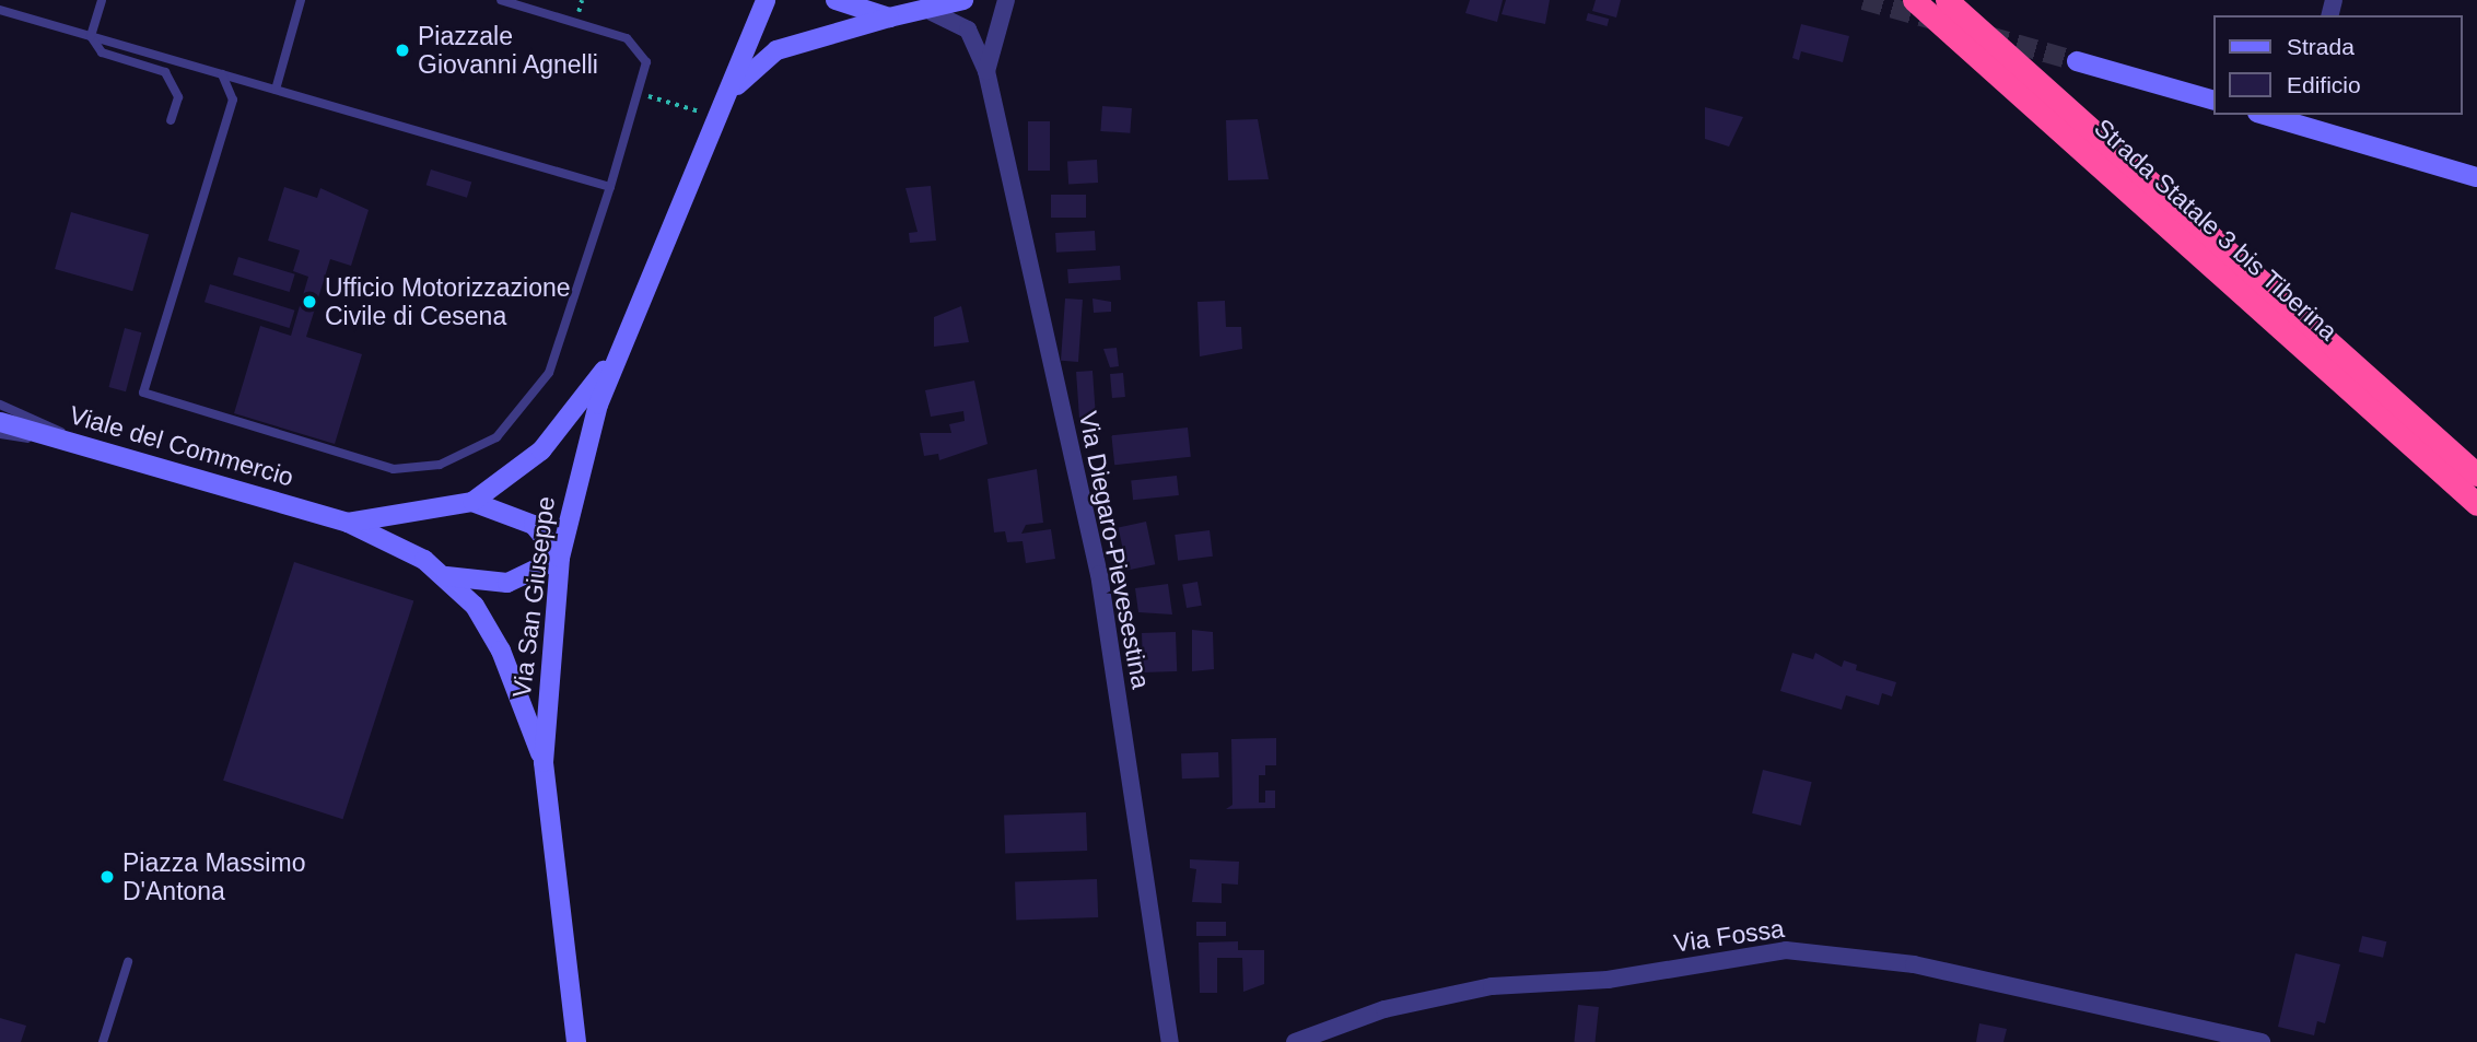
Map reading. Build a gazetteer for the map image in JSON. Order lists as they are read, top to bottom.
{
  "streets": {
    "highway": ["Strada Statale 3 bis Tiberina"],
    "main road": ["Viale del Commercio", "Via San Giuseppe"],
    "street": ["Via Diegaro-Pievesestina", "Via Fossa"]
  },
  "crossings": [
    ["Viale del Commercio", "Via San Giuseppe"],
    ["Via Diegaro-Pievesestina", "Via San Giuseppe"]
  ],
  "places": ["Piazzale Giovanni Agnelli", "Ufficio Motorizzazione Civile di Cesena", "Piazza Massimo D'Antona"],
  "legend": ["Strada", "Edificio"]
}
